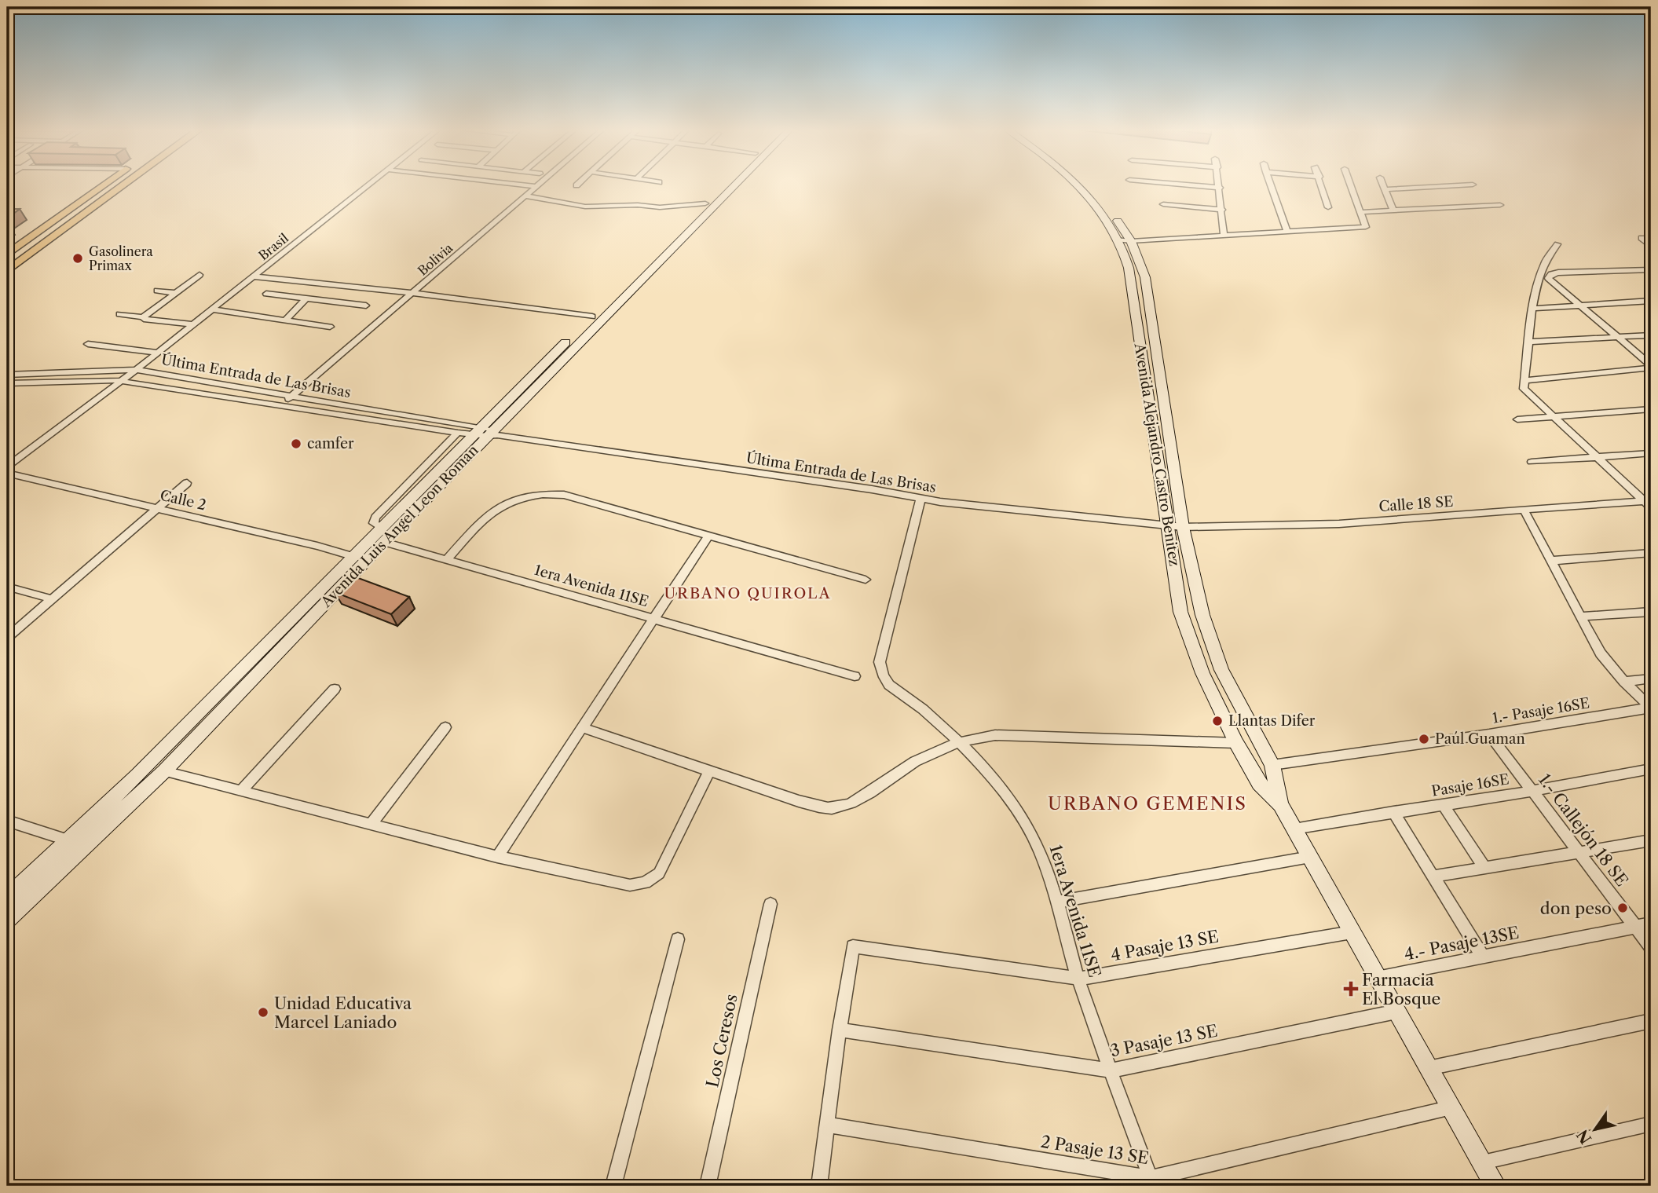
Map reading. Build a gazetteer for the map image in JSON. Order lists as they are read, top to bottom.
{
  "streets": {
    "main road": ["Avenida Alejandro Castro Benitez", "Avenida Luis Angel Leon Roman"],
    "street": [
      "Brasil",
      "Bolivia",
      "Última Entrada de Las Brisas",
      "Calle 2",
      "Calle 18 SE",
      "1era Avenida 11SE",
      "1.- Pasaje 16SE",
      "Pasaje 16SE",
      "1.- Callejón 18 SE",
      "4.- Pasaje 13SE",
      "4 Pasaje 13 SE",
      "Los Ceresos",
      "3 Pasaje 13 SE",
      "2 Pasaje 13 SE"
    ]
  },
  "crossings": [
    ["Brasil", "Última Entrada de Las Brisas"],
    ["Bolivia", "Última Entrada de Las Brisas"],
    ["Última Entrada de Las Brisas", "Avenida Alejandro Castro Benitez"],
    ["Última Entrada de Las Brisas", "Calle 18 SE"],
    ["Última Entrada de Las Brisas", "Avenida Luis Angel Leon Roman"],
    ["Última Entrada de Las Brisas", "1era Avenida 11SE"],
    ["Avenida Alejandro Castro Benitez", "Calle 18 SE"],
    ["Avenida Alejandro Castro Benitez", "1.- Pasaje 16SE"],
    ["Avenida Alejandro Castro Benitez", "Pasaje 16SE"],
    ["Avenida Alejandro Castro Benitez", "4.- Pasaje 13SE"],
    ["Avenida Alejandro Castro Benitez", "4 Pasaje 13 SE"],
    ["Avenida Alejandro Castro Benitez", "3 Pasaje 13 SE"],
    ["Avenida Alejandro Castro Benitez", "2 Pasaje 13 SE"],
    ["Calle 2", "Avenida Luis Angel Leon Roman"],
    ["Avenida Luis Angel Leon Roman", "1era Avenida 11SE"],
    ["1era Avenida 11SE", "4 Pasaje 13 SE"],
    ["1era Avenida 11SE", "3 Pasaje 13 SE"],
    ["1era Avenida 11SE", "2 Pasaje 13 SE"],
    ["1.- Pasaje 16SE", "1.- Callejón 18 SE"],
    ["Pasaje 16SE", "1.- Callejón 18 SE"],
    ["1.- Callejón 18 SE", "4.- Pasaje 13SE"],
    ["4 Pasaje 13 SE", "3 Pasaje 13 SE"]
  ],
  "districts": ["URBANO QUIROLA", "URBANO GEMENIS"],
  "places": {
    "other": [
      "Gasolinera Primax",
      "camfer",
      "Llantas Difer",
      "Paúl Guaman",
      "don peso",
      "Unidad Educativa Marcel Laniado"
    ],
    "health": ["Farmacia El Bosque"]
  },
  "north": "bottom left"
}
